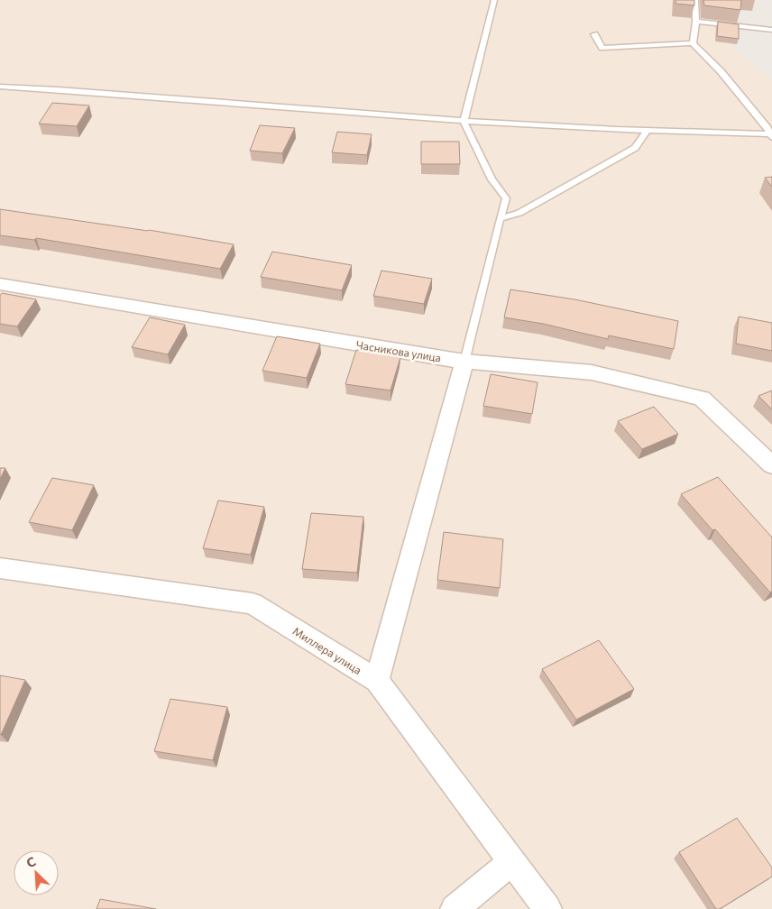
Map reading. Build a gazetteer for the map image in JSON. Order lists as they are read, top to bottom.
{
  "streets": {
    "street": ["Часникова улица", "Миллера улица"]
  },
  "north": "top left"
}
